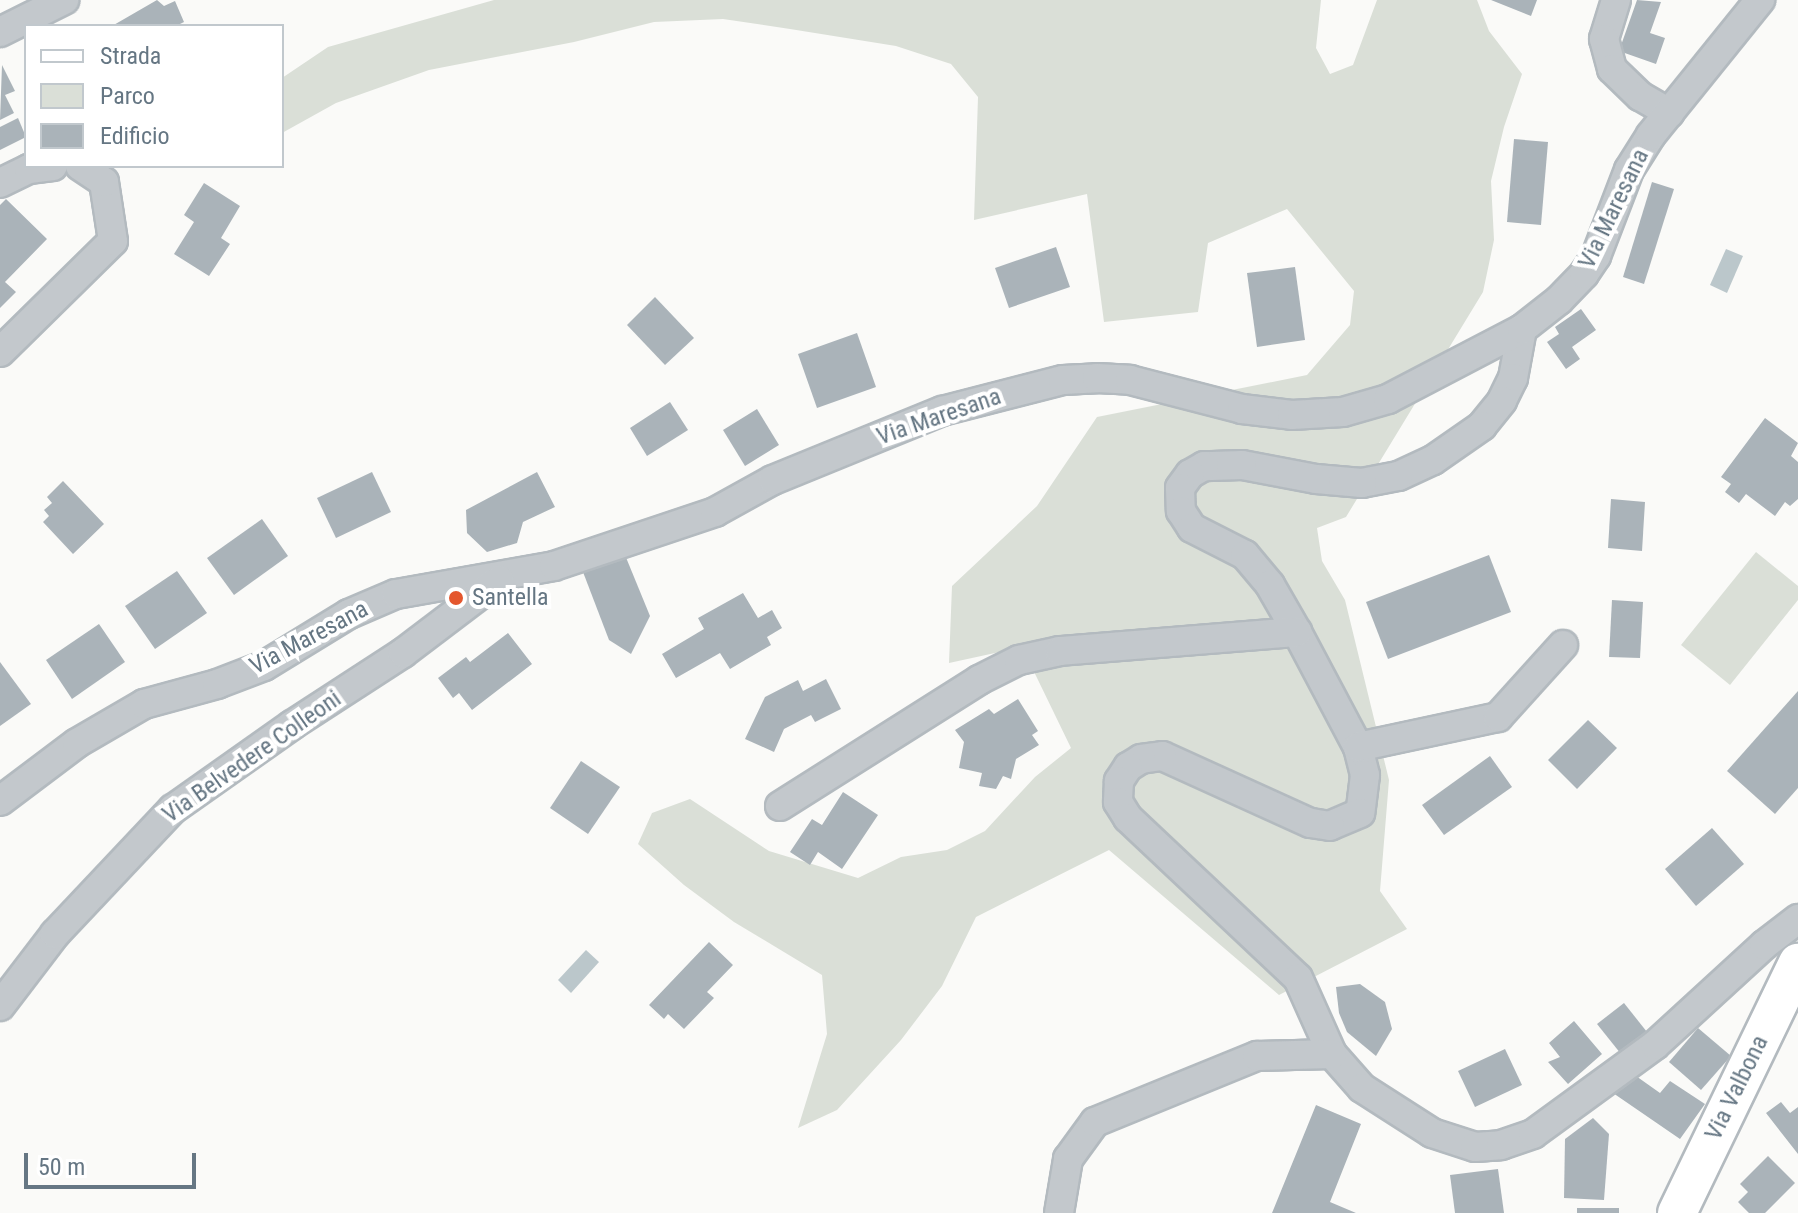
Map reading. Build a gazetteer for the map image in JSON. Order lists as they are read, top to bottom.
{
  "streets": {
    "street": ["Via Maresana", "Via Belvedere Colleoni", "Via Valbona"]
  },
  "crossings": [
    ["Via Maresana", "Via Belvedere Colleoni"]
  ],
  "places": ["Santella"],
  "legend": ["Strada", "Parco", "Edificio"],
  "scale_bar": "50 m"
}
